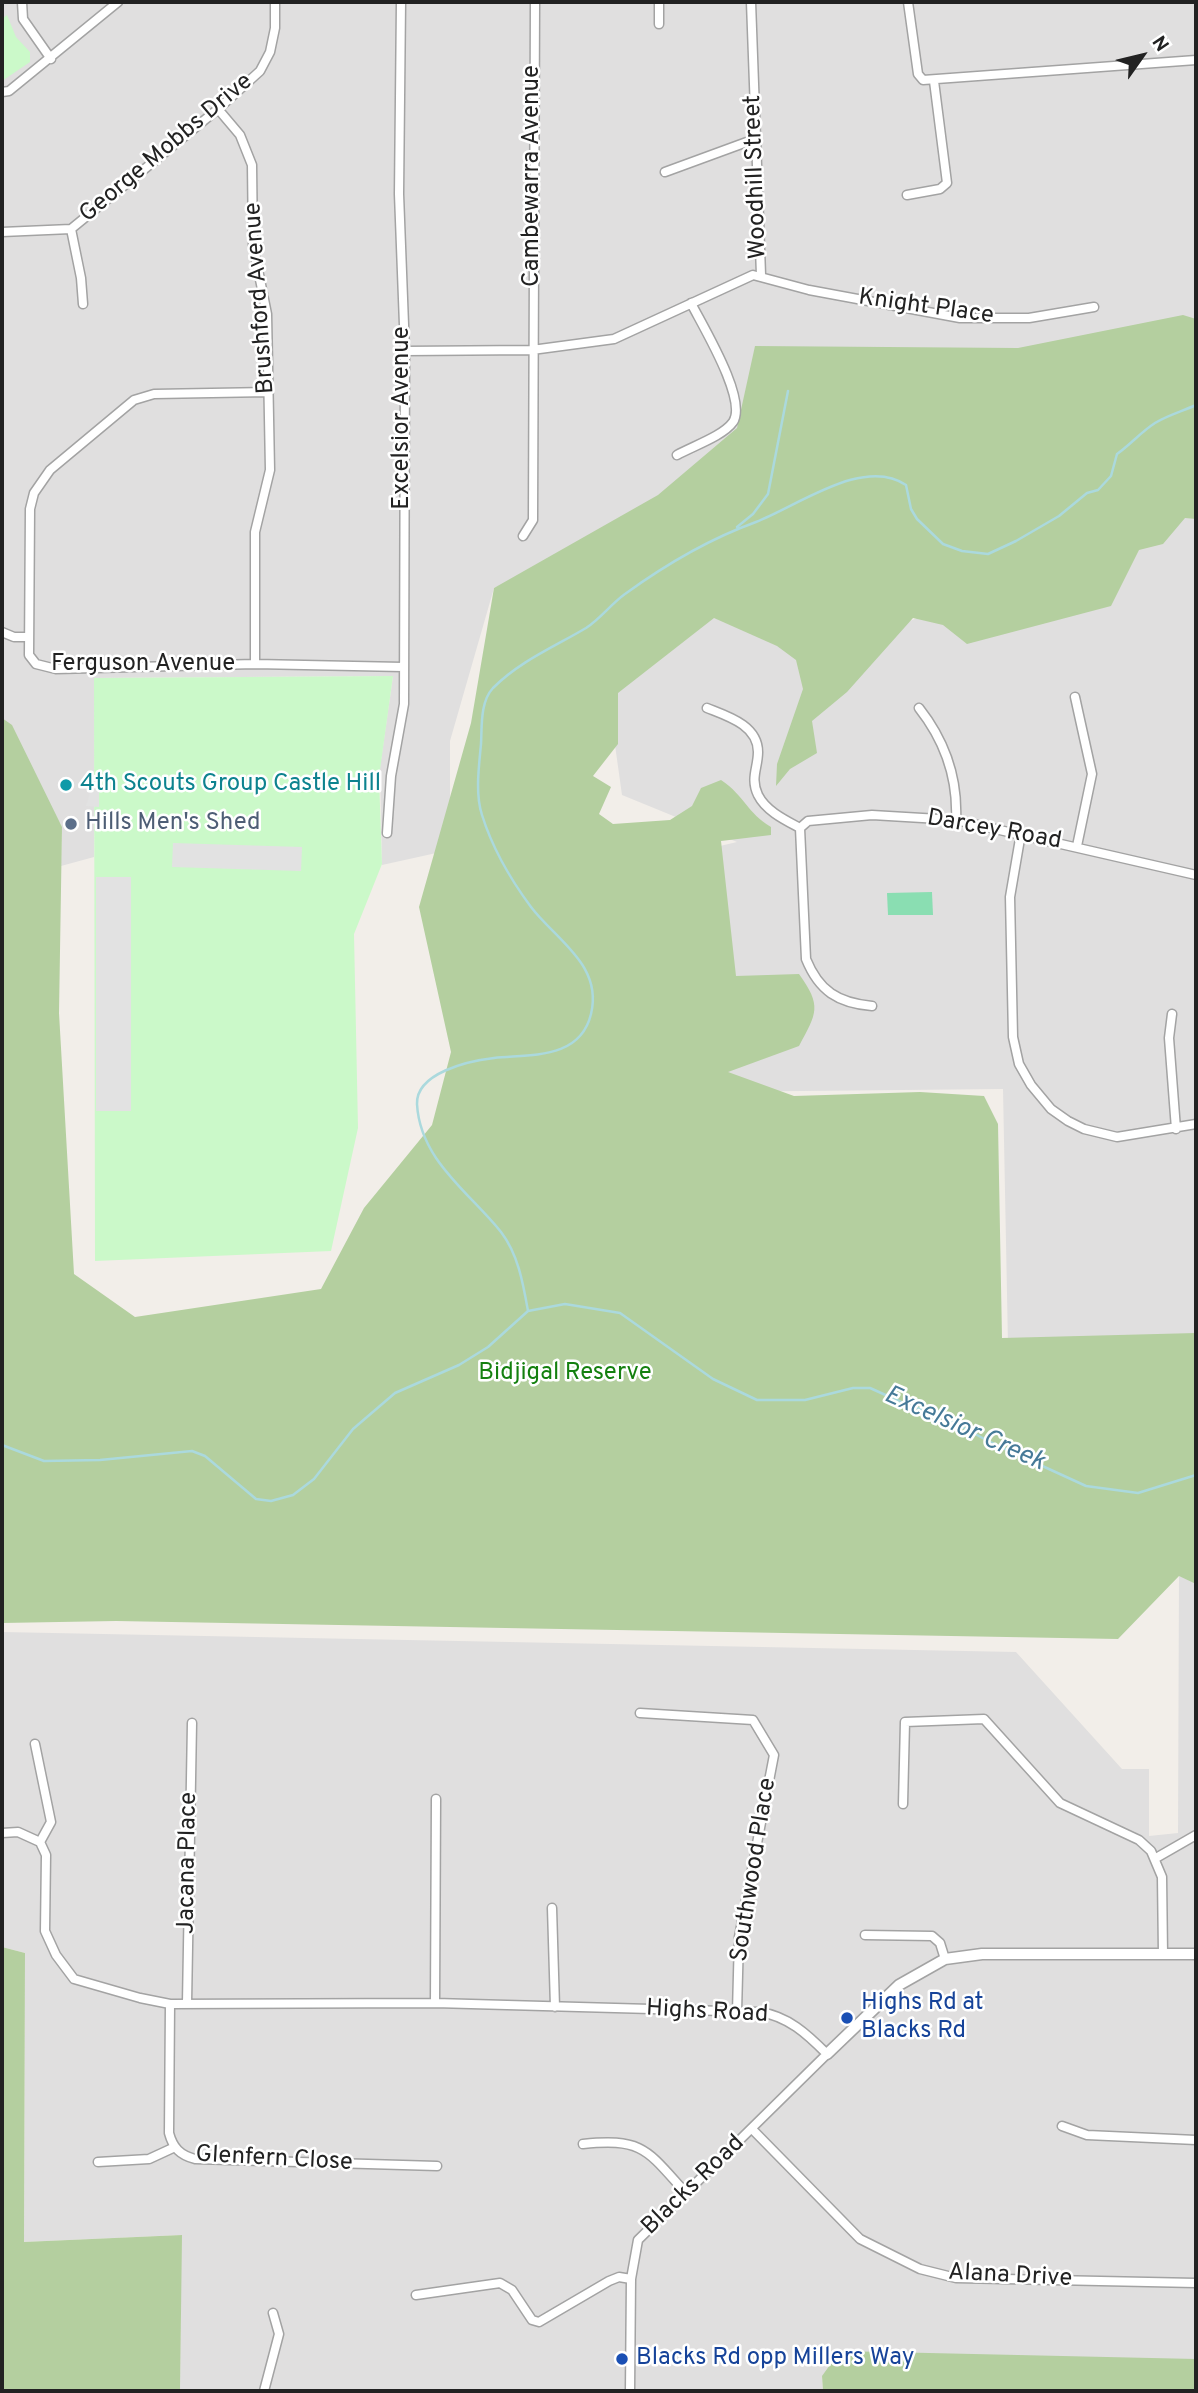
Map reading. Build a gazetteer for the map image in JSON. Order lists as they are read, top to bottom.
{
  "streets": {
    "street": [
      "George Mobbs Drive",
      "Cambewarra Avenue",
      "Woodhill Street",
      "Brushford Avenue",
      "Knight Place",
      "Excelsior Avenue",
      "Ferguson Avenue",
      "Darcey Road",
      "Jacana Place",
      "Southwood Place",
      "Highs Road",
      "Glenfern Close",
      "Blacks Road",
      "Alana Drive"
    ]
  },
  "crossings": [
    ["George Mobbs Drive", "Brushford Avenue"],
    ["Cambewarra Avenue", "Woodhill Street"],
    ["Woodhill Street", "Knight Place"],
    ["Woodhill Street", "Excelsior Avenue"],
    ["Brushford Avenue", "Ferguson Avenue"],
    ["Excelsior Avenue", "Ferguson Avenue"],
    ["Jacana Place", "Highs Road"],
    ["Southwood Place", "Highs Road"],
    ["Highs Road", "Glenfern Close"],
    ["Highs Road", "Blacks Road"],
    ["Blacks Road", "Alana Drive"]
  ],
  "water": ["Excelsior Creek"],
  "parks": ["Bidjigal Reserve"],
  "places": [
    "4th Scouts Group Castle Hill",
    "Hills Men's Shed",
    "Highs Rd at Blacks Rd",
    "Blacks Rd opp Millers Way"
  ],
  "north": "top right"
}
